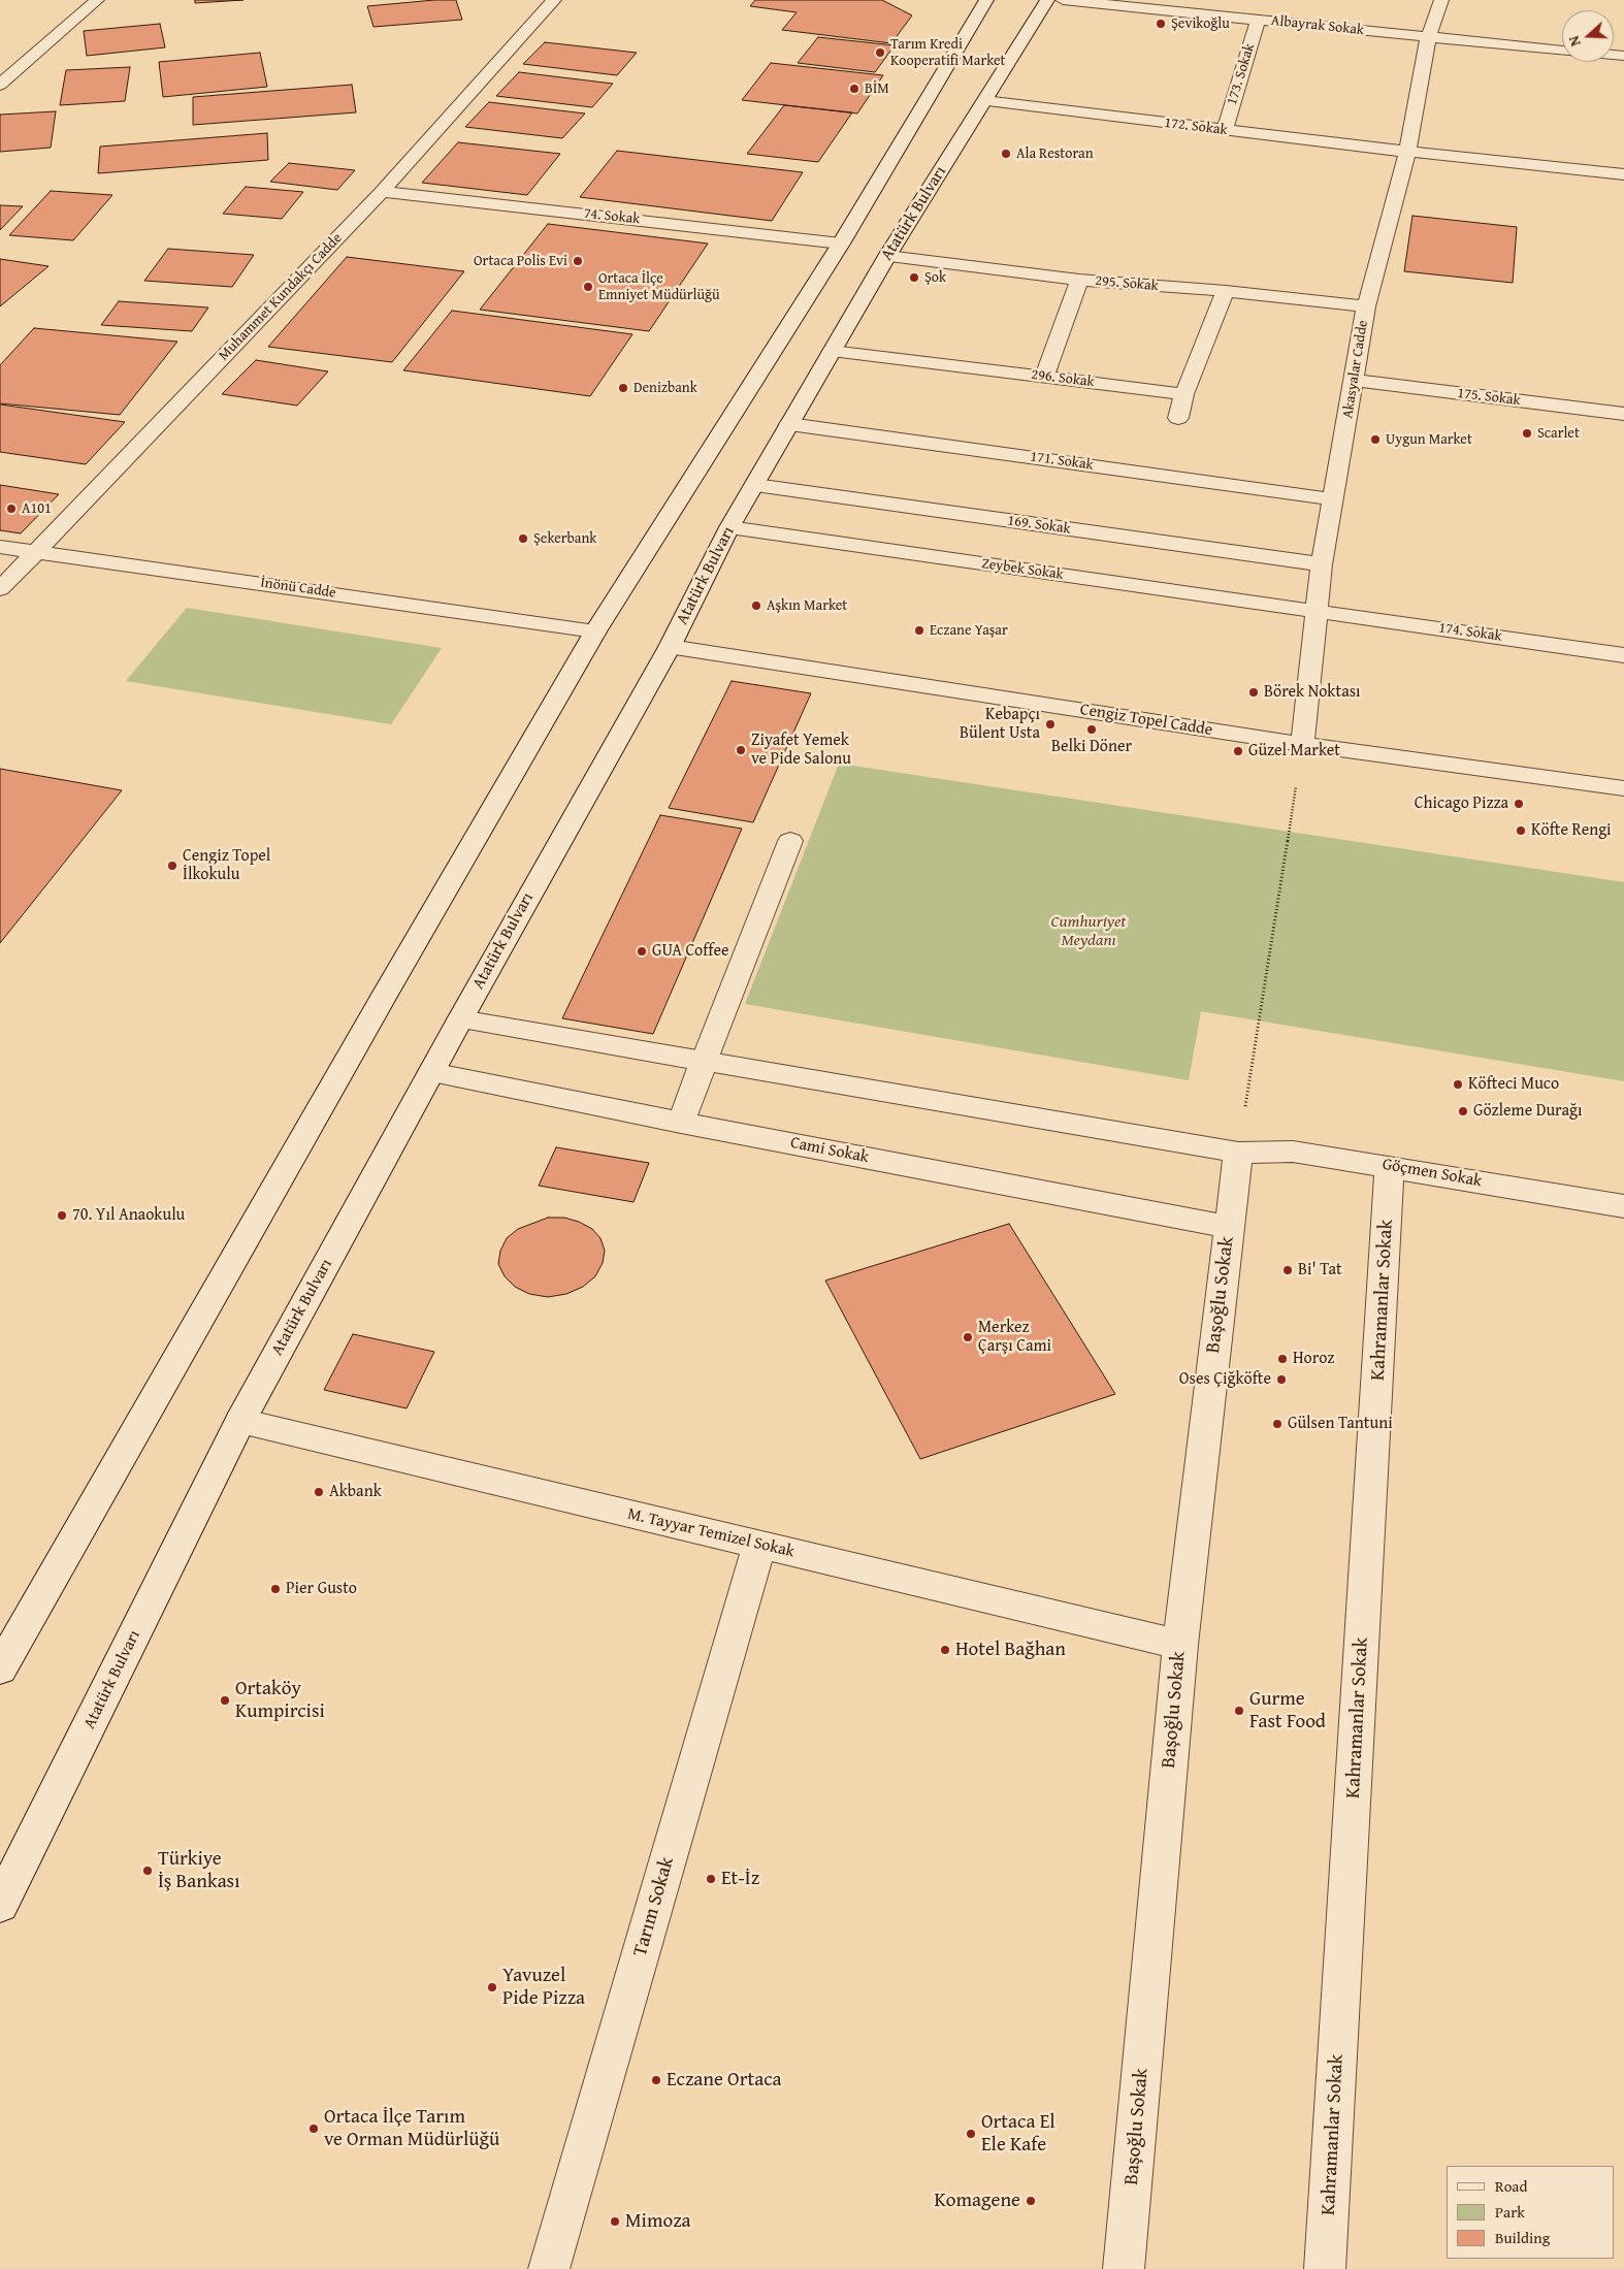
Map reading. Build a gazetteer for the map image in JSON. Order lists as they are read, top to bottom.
{
  "streets": {
    "street": [
      "Albayrak Sokak",
      "173. Sokak",
      "172. Sokak",
      "Atatürk Bulvarı",
      "74. Sokak",
      "295. Sokak",
      "Muhammet Kundakçı Cadde",
      "Akasyalar Cadde",
      "296. Sokak",
      "175. Sokak",
      "171. Sokak",
      "169. Sokak",
      "Zeybek Sokak",
      "İnönü Cadde",
      "174. Sokak",
      "Cengiz Topel Cadde",
      "Cami Sokak",
      "Göçmen Sokak",
      "Başoğlu Sokak",
      "Kahramanlar Sokak",
      "M. Tayyar Temizel Sokak",
      "Tarım Sokak"
    ]
  },
  "crossings": [
    ["Albayrak Sokak", "173. Sokak"],
    ["Albayrak Sokak", "Akasyalar Cadde"],
    ["173. Sokak", "172. Sokak"],
    ["172. Sokak", "Atatürk Bulvarı"],
    ["172. Sokak", "Akasyalar Cadde"],
    ["Atatürk Bulvarı", "295. Sokak"],
    ["Atatürk Bulvarı", "296. Sokak"],
    ["Atatürk Bulvarı", "171. Sokak"],
    ["Atatürk Bulvarı", "169. Sokak"],
    ["Atatürk Bulvarı", "Zeybek Sokak"],
    ["Atatürk Bulvarı", "Cengiz Topel Cadde"],
    ["Atatürk Bulvarı", "Cami Sokak"],
    ["Atatürk Bulvarı", "M. Tayyar Temizel Sokak"],
    ["74. Sokak", "Muhammet Kundakçı Cadde"],
    ["295. Sokak", "Akasyalar Cadde"],
    ["Muhammet Kundakçı Cadde", "İnönü Cadde"],
    ["Akasyalar Cadde", "175. Sokak"],
    ["Akasyalar Cadde", "171. Sokak"],
    ["Akasyalar Cadde", "169. Sokak"],
    ["Akasyalar Cadde", "Zeybek Sokak"],
    ["Akasyalar Cadde", "174. Sokak"],
    ["Akasyalar Cadde", "Cengiz Topel Cadde"],
    ["Zeybek Sokak", "174. Sokak"],
    ["Cami Sokak", "Başoğlu Sokak"],
    ["Göçmen Sokak", "Başoğlu Sokak"],
    ["Göçmen Sokak", "Kahramanlar Sokak"],
    ["Başoğlu Sokak", "M. Tayyar Temizel Sokak"],
    ["M. Tayyar Temizel Sokak", "Tarım Sokak"]
  ],
  "parks": ["Cumhuriyet Meydanı"],
  "places": [
    "Şevikoğlu",
    "Tarım Kredi Kooperatifi Market",
    "BİM",
    "Ala Restoran",
    "Ortaca Polis Evi",
    "Şok",
    "Ortaca İlçe Emniyet Müdürlüğü",
    "Denizbank",
    "Scarlet",
    "Uygun Market",
    "A101",
    "Şekerbank",
    "Aşkın Market",
    "Eczane Yaşar",
    "Börek Noktası",
    "Kebapçı Bülent Usta",
    "Belki Döner",
    "Ziyafet Yemek ve Pide Salonu",
    "Güzel Market",
    "Chicago Pizza",
    "Köfte Rengi",
    "Cengiz Topel İlkokulu",
    "GUA Coffee",
    "Köfteci Muco",
    "Gözleme Durağı",
    "70. Yıl Anaokulu",
    "Bi' Tat",
    "Merkez Çarşı Cami",
    "Horoz",
    "Oses Çiğköfte",
    "Gülsen Tantuni",
    "Akbank",
    "Pier Gusto",
    "Hotel Bağhan",
    "Ortaköy Kumpircisi",
    "Gurme Fast Food",
    "Türkiye İş Bankası",
    "Et-İz",
    "Yavuzel Pide Pizza",
    "Eczane Ortaca",
    "Ortaca İlçe Tarım ve Orman Müdürlüğü",
    "Ortaca El Ele Kafe",
    "Komagene",
    "Mimoza"
  ],
  "legend": ["Road", "Park", "Building"],
  "north": "left"
}
